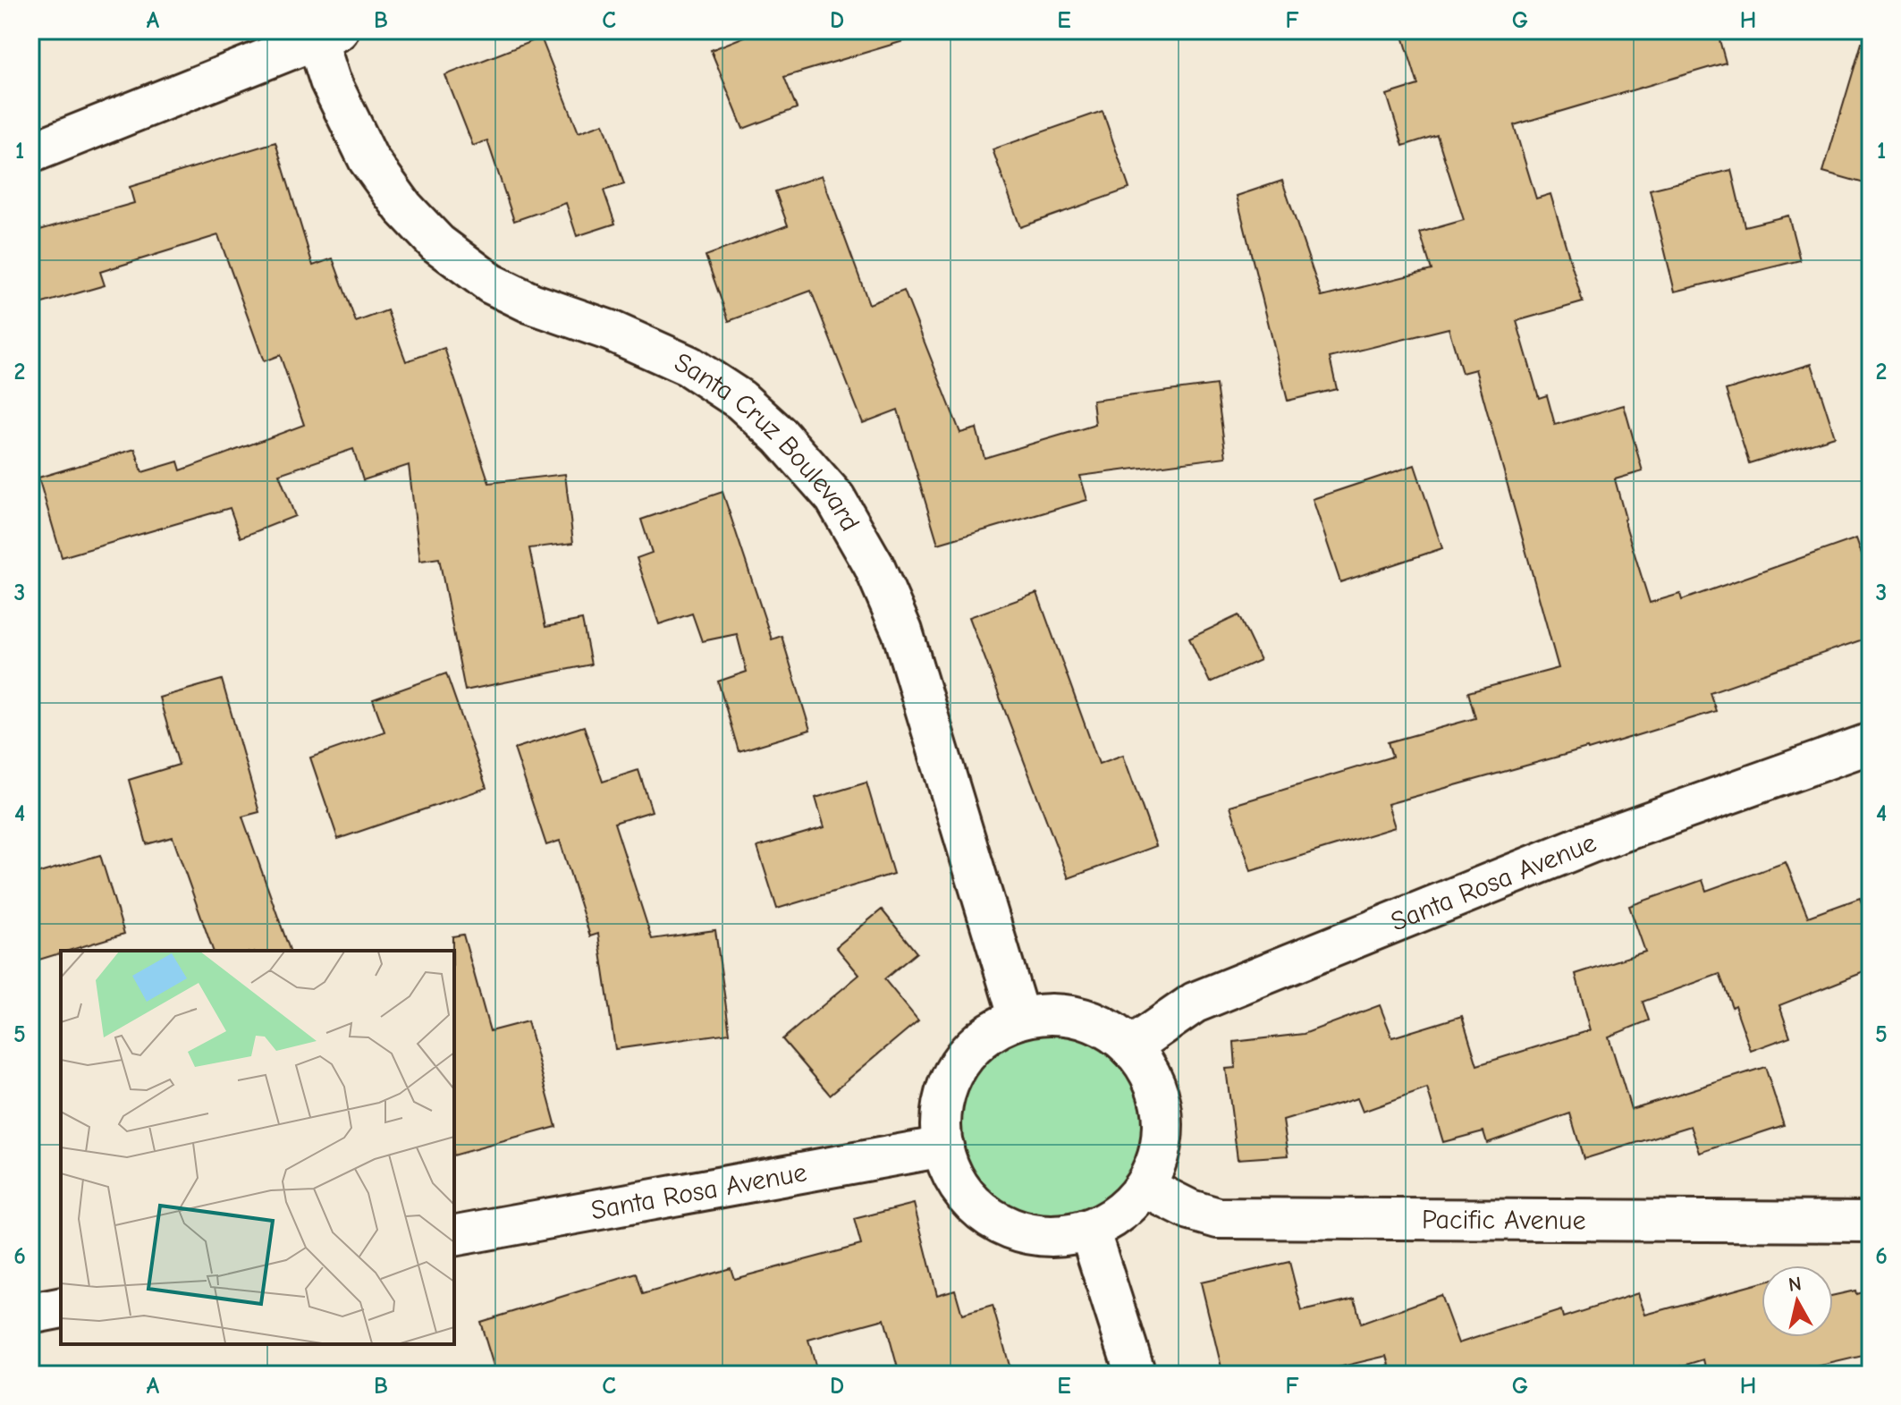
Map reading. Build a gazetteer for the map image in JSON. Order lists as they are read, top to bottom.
{
  "streets": {
    "street": ["Santa Cruz Boulevard", "Santa Rosa Avenue", "Pacific Avenue"]
  },
  "crossings": [
    ["Santa Cruz Boulevard", "Santa Rosa Avenue"],
    ["Santa Cruz Boulevard", "Pacific Avenue"],
    ["Santa Rosa Avenue", "Pacific Avenue"]
  ],
  "north": "top",
  "grid": {
    "columns": [
      "A",
      "B",
      "C",
      "D",
      "E",
      "F",
      "G",
      "H"
    ],
    "rows": [
      "1",
      "2",
      "3",
      "4",
      "5",
      "6"
    ]
  }
}
